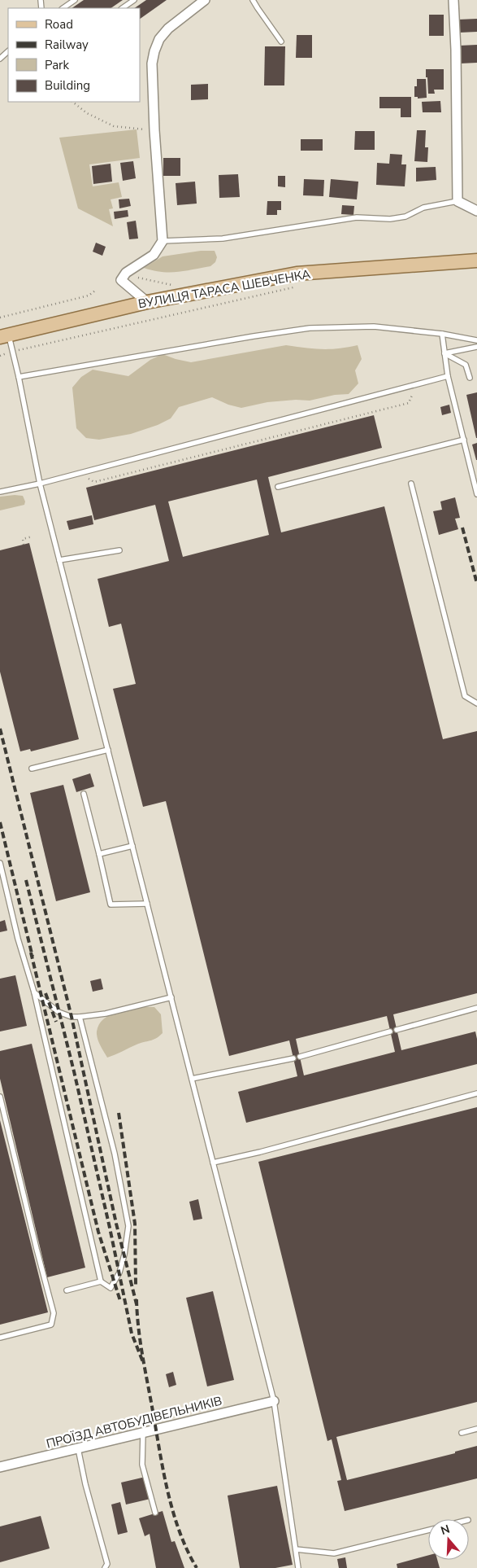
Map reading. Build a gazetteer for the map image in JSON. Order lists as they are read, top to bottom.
{
  "streets": {
    "main road": ["ВУЛИЦЯ ТАРАСА ШЕВЧЕНКА"],
    "street": ["ПРОЇЗД АВТОБУДІВЕЛЬНИКІВ"]
  },
  "legend": [
    "Road",
    "Railway",
    "Park",
    "Building"
  ],
  "north": "top"
}
